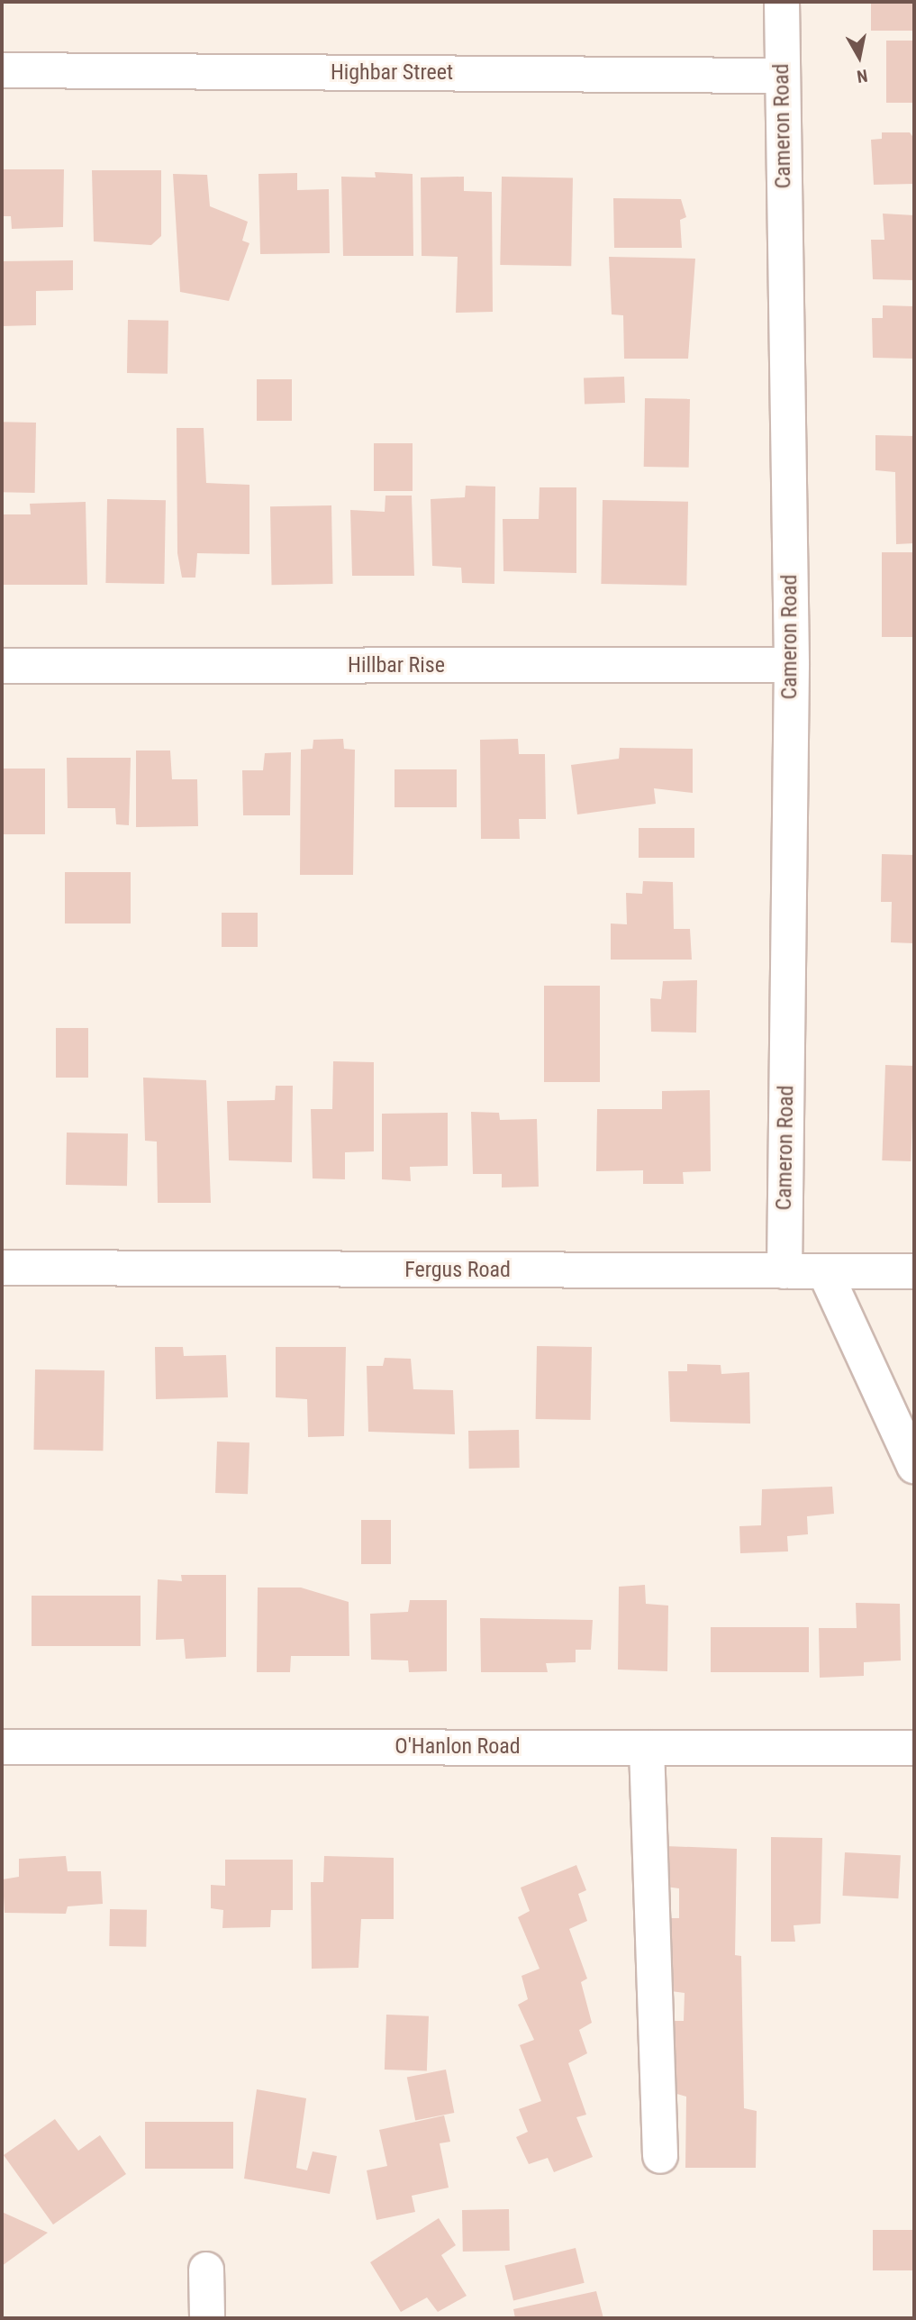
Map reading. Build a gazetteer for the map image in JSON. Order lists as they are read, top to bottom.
{
  "streets": {
    "street": [
      "Highbar Street",
      "Cameron Road",
      "Hillbar Rise",
      "Fergus Road",
      "O'Hanlon Road"
    ]
  },
  "crossings": [
    ["Highbar Street", "Cameron Road"],
    ["Cameron Road", "Hillbar Rise"],
    ["Cameron Road", "Fergus Road"]
  ],
  "north": "bottom"
}
